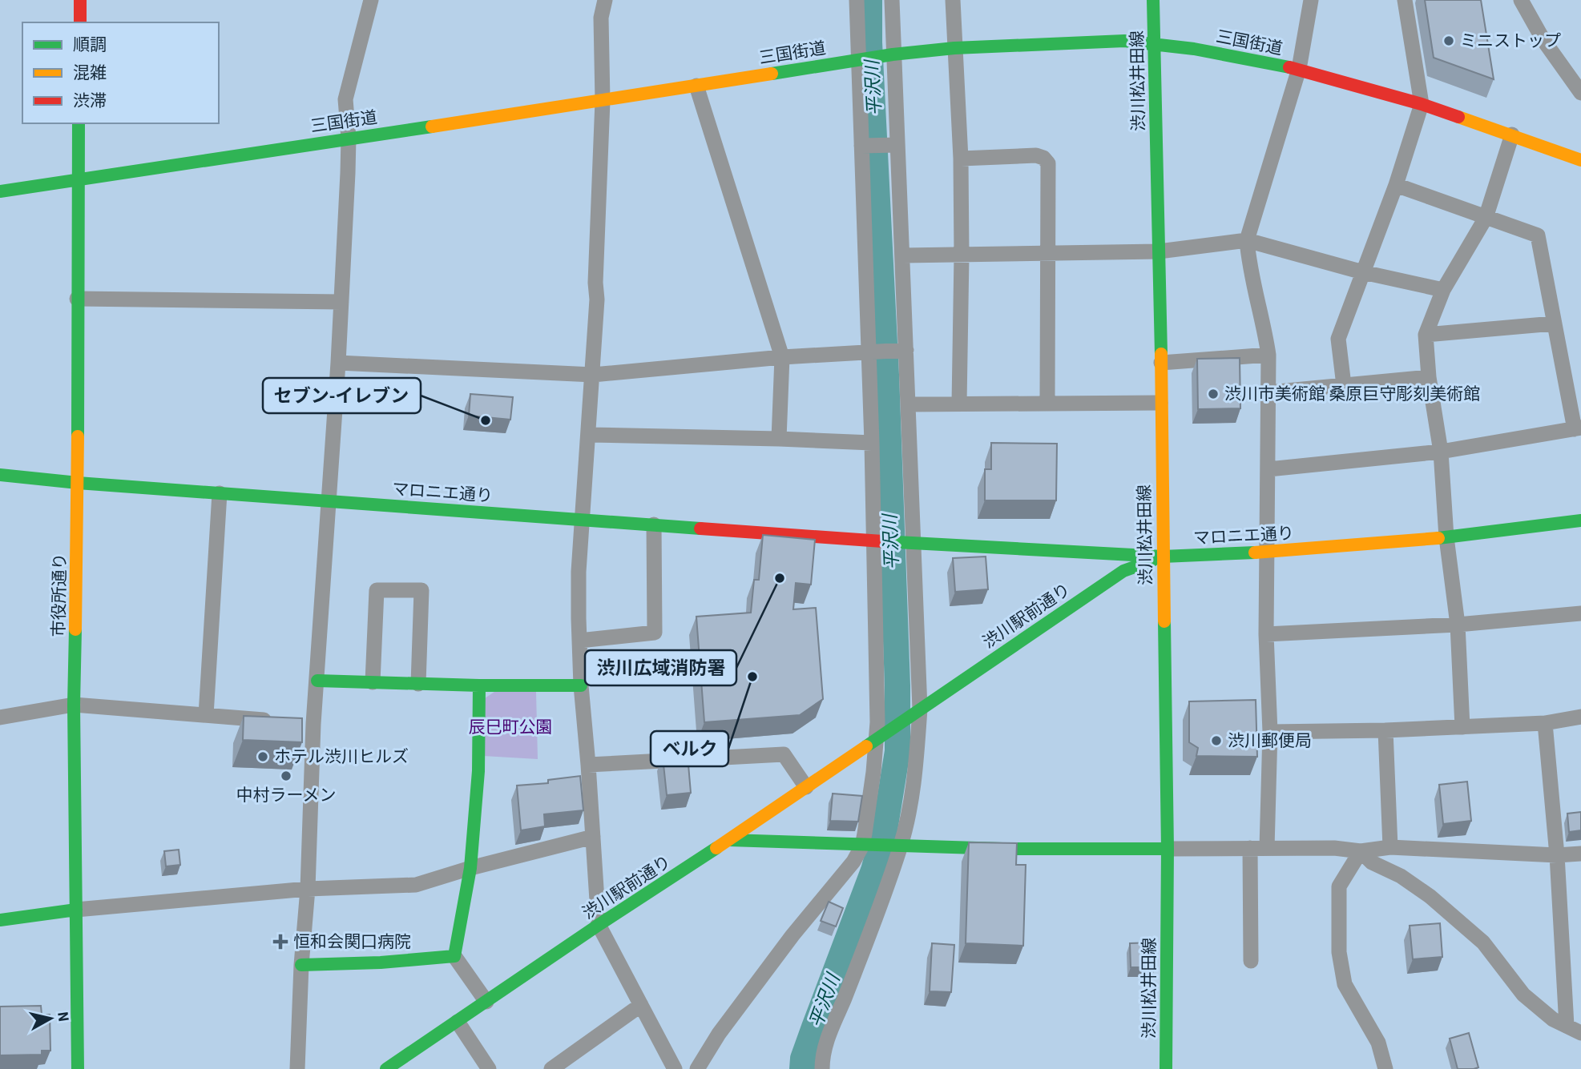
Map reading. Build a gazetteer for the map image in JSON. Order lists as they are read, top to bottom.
{
  "streets": {
    "street": [
      "三国街道",
      "渋川松井田線",
      "マロニエ通り",
      "市役所通り",
      "渋川駅前通り"
    ]
  },
  "crossings": [
    ["三国街道", "渋川松井田線"],
    ["三国街道", "市役所通り"],
    ["渋川松井田線", "マロニエ通り"],
    ["渋川松井田線", "渋川駅前通り"],
    ["マロニエ通り", "市役所通り"],
    ["マロニエ通り", "渋川駅前通り"]
  ],
  "water": ["平沢川"],
  "parks": ["辰巳町公園"],
  "places": {
    "other": [
      "ミニストップ",
      "渋川市美術館 桑原巨守彫刻美術館",
      "セブン-イレブン",
      "渋川広域消防署",
      "ベルク",
      "渋川郵便局",
      "ホテル渋川ヒルズ",
      "中村ラーメン"
    ],
    "health": ["恒和会関口病院"]
  },
  "legend": ["順調", "混雑", "渋滞"],
  "north": "right"
}
